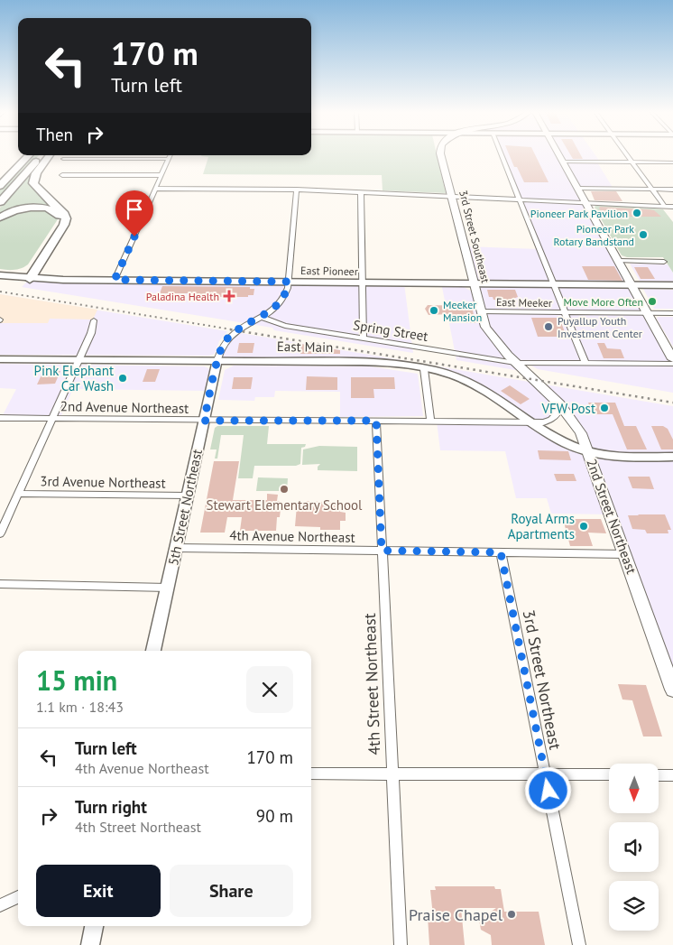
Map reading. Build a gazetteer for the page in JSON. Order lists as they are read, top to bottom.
{
  "streets": {
    "main road": [
      "3rd Street Southeast",
      "East Pioneer",
      "East Main",
      "5th Street Northeast",
      "2nd Street Northeast"
    ],
    "street": [
      "East Meeker",
      "Spring Street",
      "2nd Avenue Northeast",
      "3rd Avenue Northeast",
      "4th Avenue Northeast",
      "3rd Street Northeast",
      "4th Street Northeast"
    ]
  },
  "crossings": [
    ["3rd Street Southeast", "East Pioneer"],
    ["3rd Street Southeast", "East Meeker"],
    ["3rd Street Southeast", "Spring Street"],
    ["3rd Street Southeast", "2nd Street Northeast"],
    ["Spring Street", "2nd Street Northeast"],
    ["East Main", "2nd Avenue Northeast"],
    ["East Main", "5th Street Northeast"],
    ["East Main", "2nd Street Northeast"],
    ["2nd Avenue Northeast", "5th Street Northeast"],
    ["2nd Avenue Northeast", "2nd Street Northeast"],
    ["2nd Avenue Northeast", "4th Street Northeast"],
    ["3rd Avenue Northeast", "5th Street Northeast"],
    ["5th Street Northeast", "4th Avenue Northeast"],
    ["2nd Street Northeast", "4th Avenue Northeast"],
    ["4th Avenue Northeast", "3rd Street Northeast"],
    ["4th Avenue Northeast", "4th Street Northeast"]
  ],
  "places": {
    "other": [
      "Pioneer Park Pavilion",
      "Pioneer Park Rotary Bandstand",
      "Move More Often",
      "Meeker Mansion",
      "Puyallup Youth Investment Center",
      "Pink Elephant Car Wash",
      "VFW Post",
      "Stewart Elementary School",
      "Royal Arms Apartments",
      "Praise Chapel"
    ],
    "health": ["Paladina Health"]
  },
  "north": "bottom",
  "page": {
    "turn": ["170 m", "Turn left"],
    "then": "Then",
    "heading": ["15 min", "1.1 km · 18:43"],
    "list": [
      {
        "name": "Turn left",
        "note": "4th Avenue Northeast",
        "value": "170 m"
      },
      {
        "name": "Turn right",
        "note": "4th Street Northeast",
        "value": "90 m"
      }
    ],
    "buttons": ["Exit", "Share"]
  }
}
